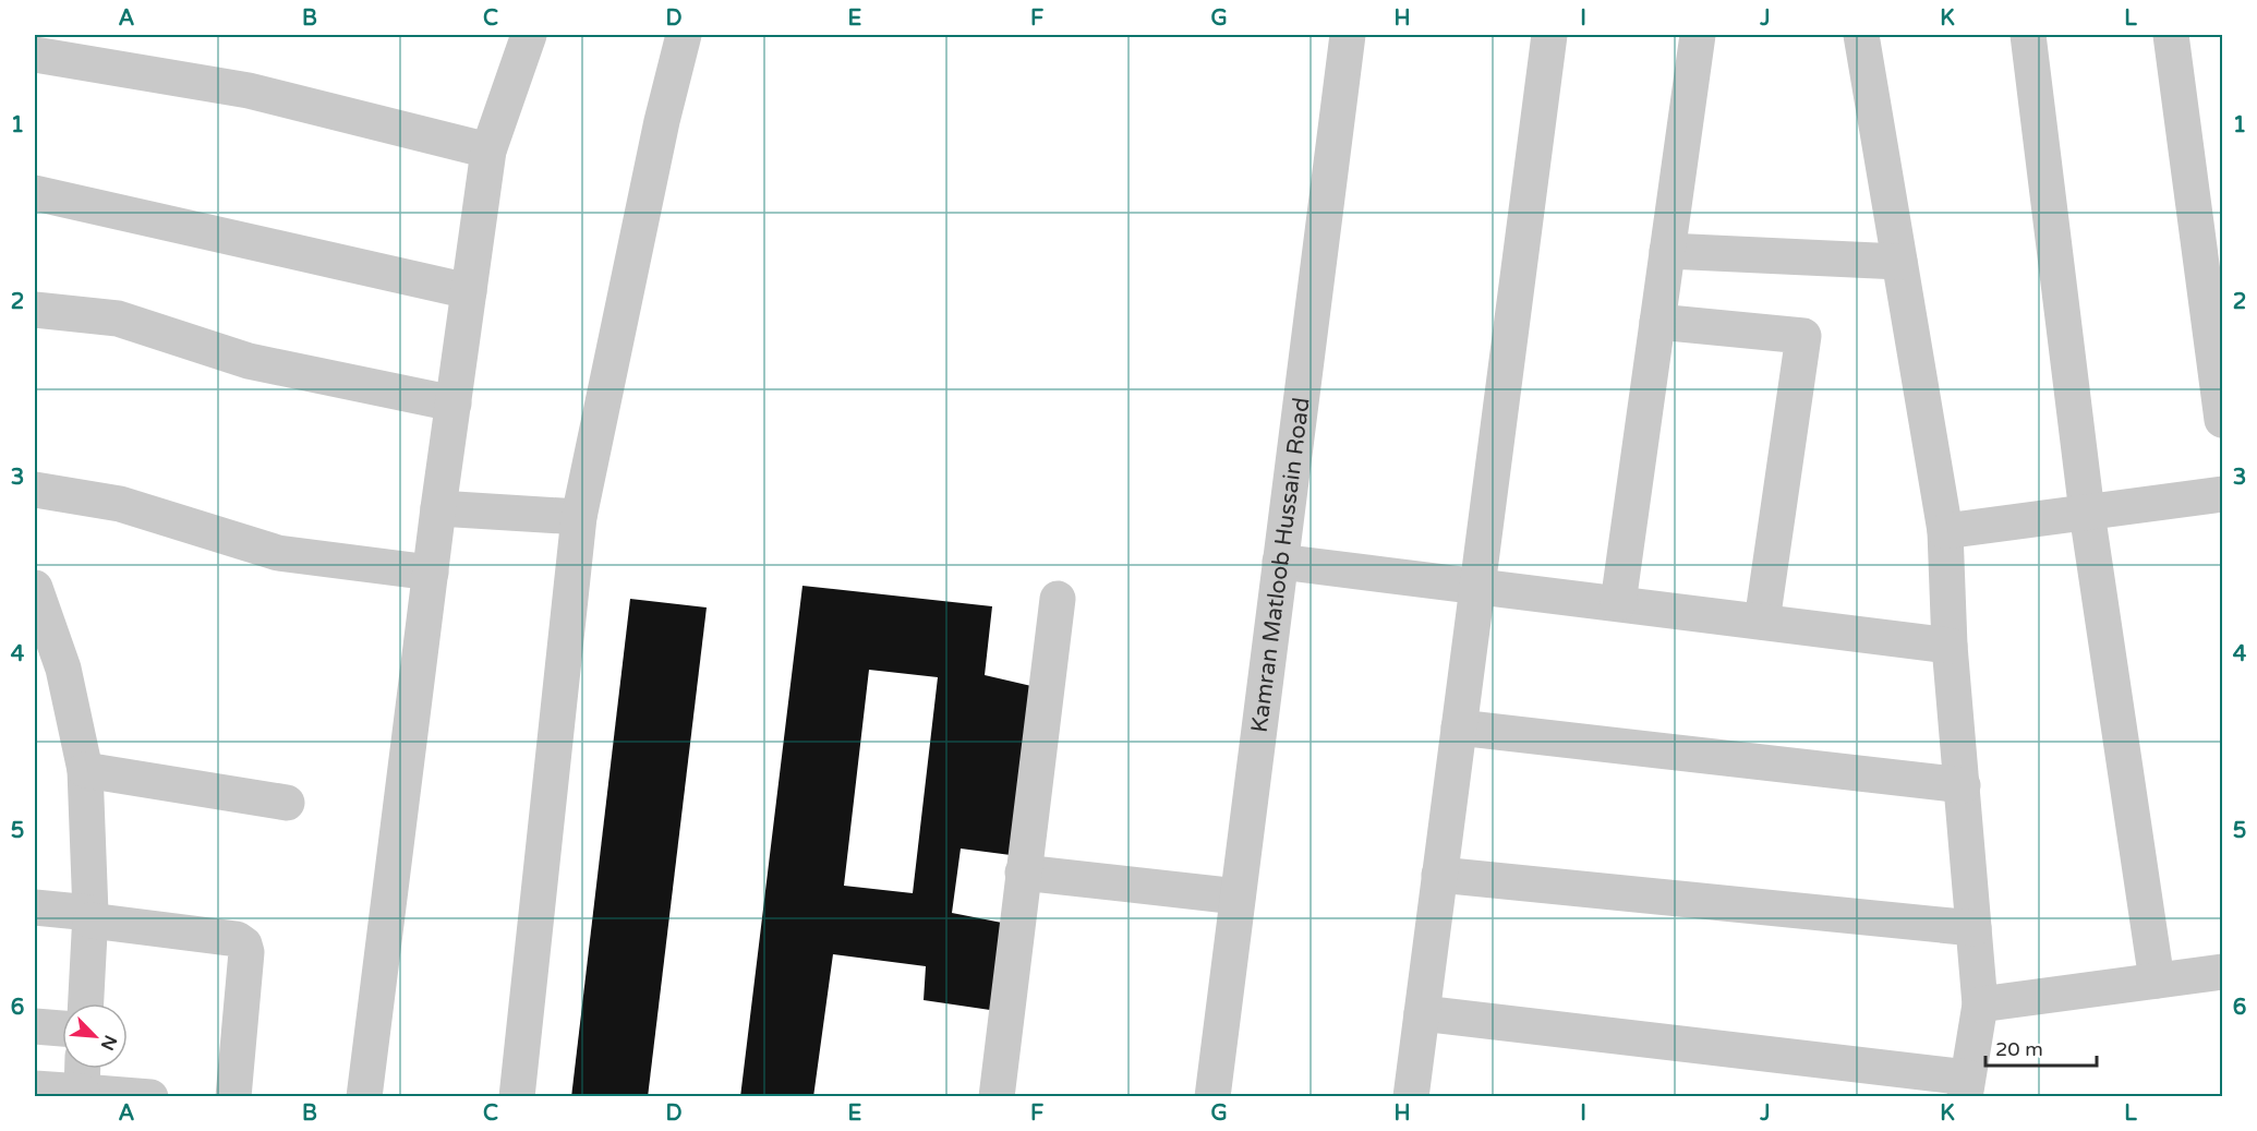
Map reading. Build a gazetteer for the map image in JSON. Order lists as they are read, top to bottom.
{
  "streets": {
    "street": ["Kamran Matloob Hussain Road"]
  },
  "scale_bar": "20 m",
  "north": "bottom right",
  "grid": {
    "columns": [
      "A",
      "B",
      "C",
      "D",
      "E",
      "F",
      "G",
      "H",
      "I",
      "J",
      "K",
      "L"
    ],
    "rows": [
      "1",
      "2",
      "3",
      "4",
      "5",
      "6"
    ]
  }
}
